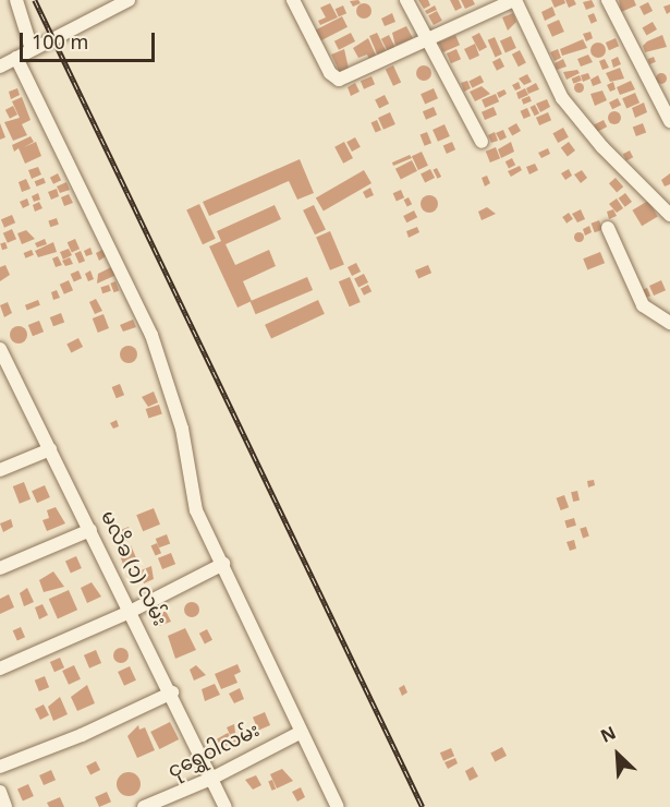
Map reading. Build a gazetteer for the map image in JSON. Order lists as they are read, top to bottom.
{
  "streets": {
    "street": ["မလိခ (၁) လမ်း", "ငုရွှေဝါလမ်း"]
  },
  "crossings": [
    ["မလိခ (၁) လမ်း", "ငုရွှေဝါလမ်း"]
  ],
  "scale_bar": "100 m",
  "north": "top left"
}
